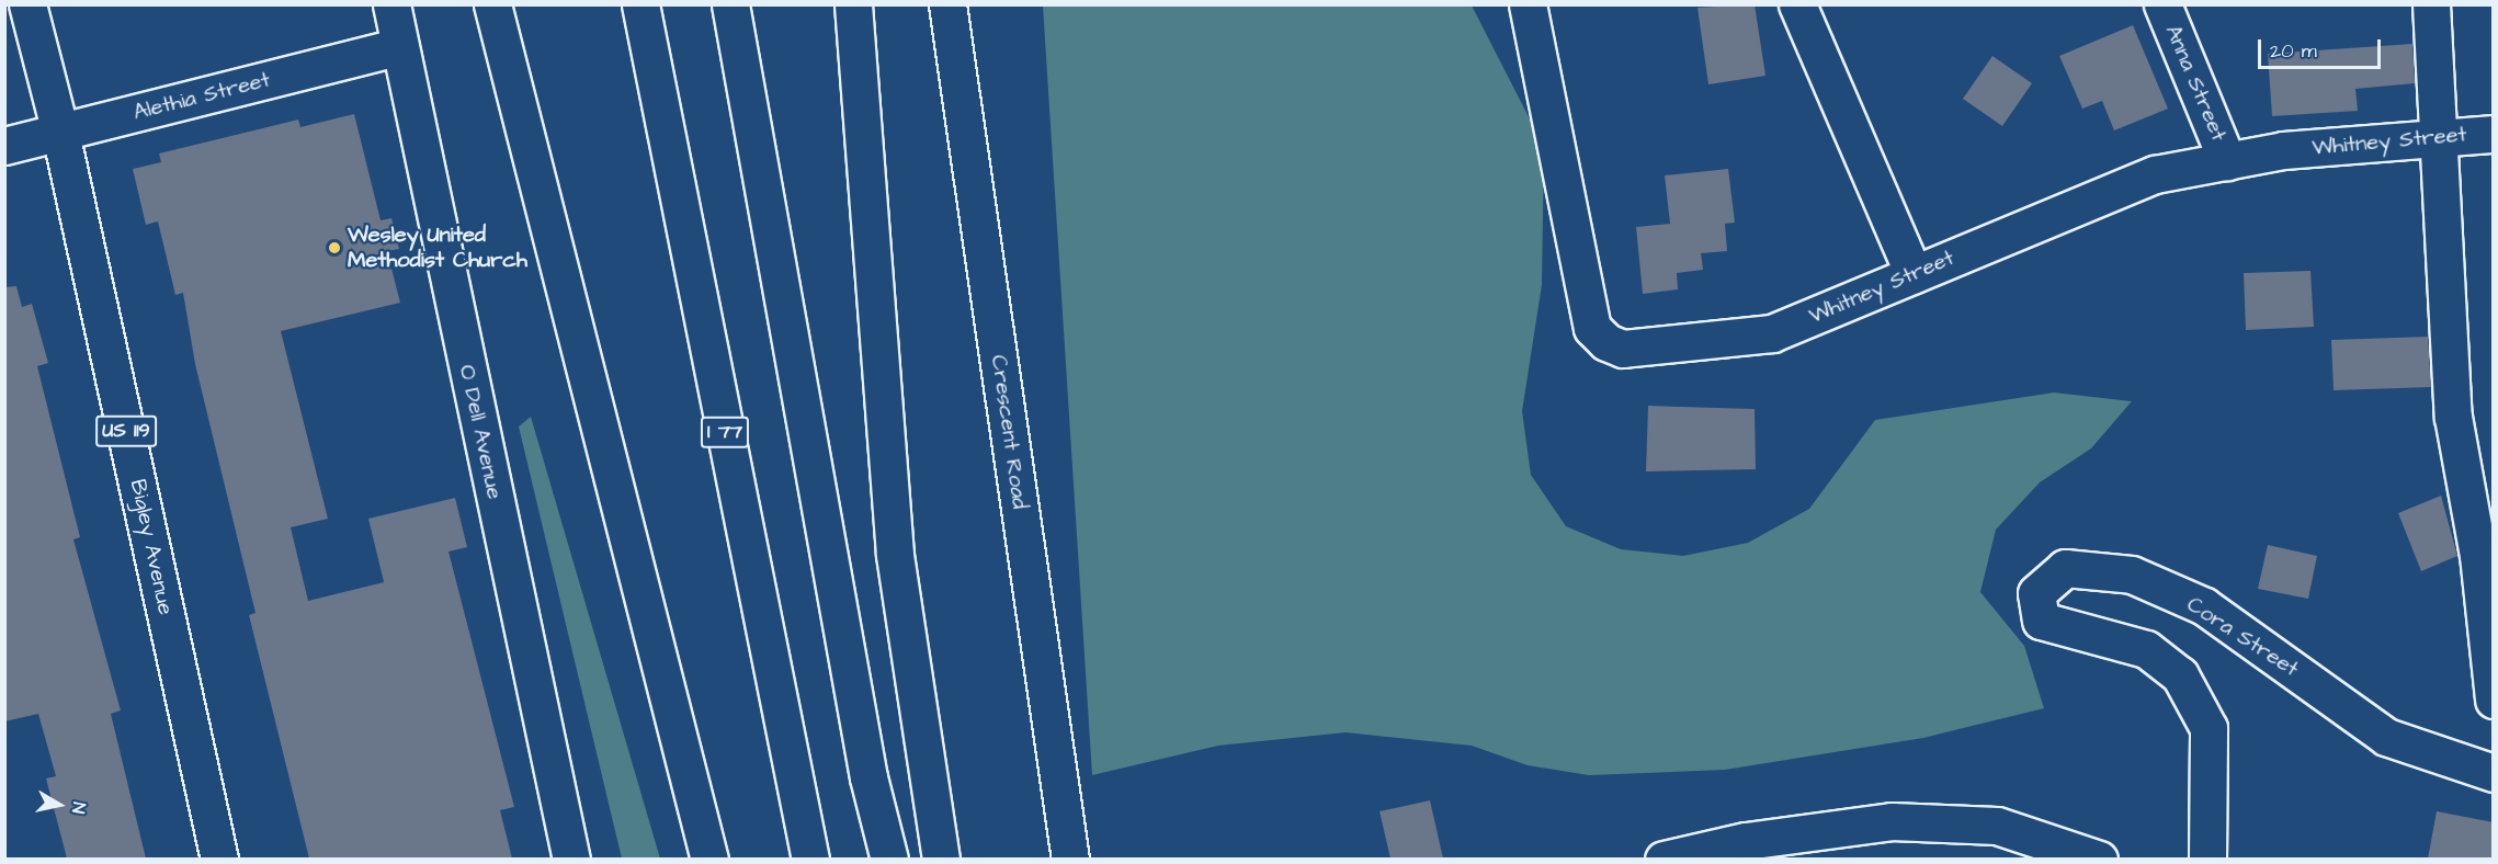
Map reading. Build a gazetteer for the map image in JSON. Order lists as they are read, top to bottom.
{
  "streets": {
    "main road": [
      "Anna Street",
      "Alethia Street",
      "Whitney Street",
      "US 119",
      "O Dell Avenue",
      "I 77",
      "Crescent Road",
      "Bigley Avenue",
      "Cora Street"
    ]
  },
  "crossings": [
    ["Anna Street", "Whitney Street"],
    ["Alethia Street", "O Dell Avenue"],
    ["Alethia Street", "Bigley Avenue"]
  ],
  "places": ["Wesley United Methodist Church"],
  "scale_bar": "20 m",
  "north": "right"
}
